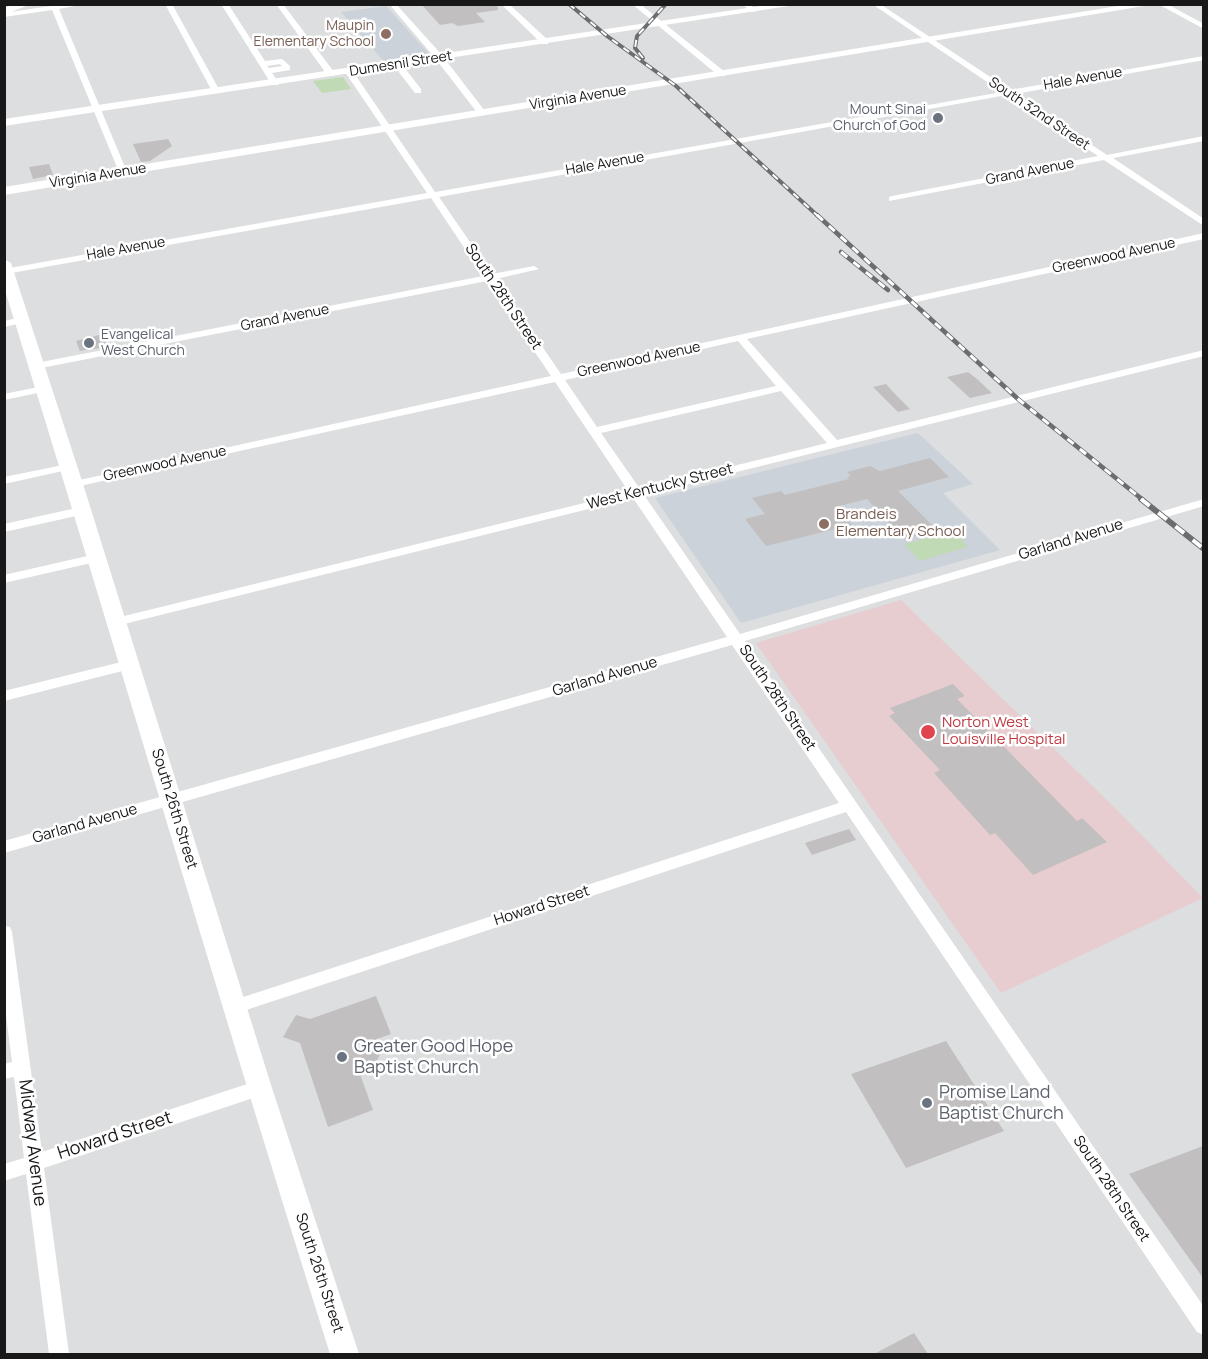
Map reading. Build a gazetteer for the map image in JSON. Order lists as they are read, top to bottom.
{
  "streets": {
    "main road": ["Dumesnil Street", "Virginia Avenue", "South 26th Street"],
    "street": [
      "Hale Avenue",
      "South 32nd Street",
      "Grand Avenue",
      "Greenwood Avenue",
      "South 28th Street",
      "West Kentucky Street",
      "Garland Avenue",
      "Howard Street",
      "Midway Avenue"
    ]
  },
  "crossings": [
    ["Dumesnil Street", "South 28th Street"],
    ["Hale Avenue", "South 32nd Street"],
    ["Hale Avenue", "South 28th Street"],
    ["Hale Avenue", "South 26th Street"],
    ["Virginia Avenue", "South 32nd Street"],
    ["Virginia Avenue", "South 28th Street"],
    ["South 32nd Street", "Grand Avenue"],
    ["Grand Avenue", "South 28th Street"],
    ["Grand Avenue", "South 26th Street"],
    ["Greenwood Avenue", "South 28th Street"],
    ["Greenwood Avenue", "South 26th Street"],
    ["South 28th Street", "West Kentucky Street"],
    ["South 28th Street", "Garland Avenue"],
    ["South 28th Street", "Howard Street"],
    ["West Kentucky Street", "South 26th Street"],
    ["Garland Avenue", "South 26th Street"],
    ["South 26th Street", "Howard Street"],
    ["Howard Street", "Midway Avenue"]
  ],
  "places": [
    "Maupin Elementary School",
    "Mount Sinai Church of God",
    "Evangelical West Church",
    "Brandeis Elementary School",
    "Norton West Louisville Hospital",
    "Greater Good Hope Baptist Church",
    "Promise Land Baptist Church"
  ]
}
